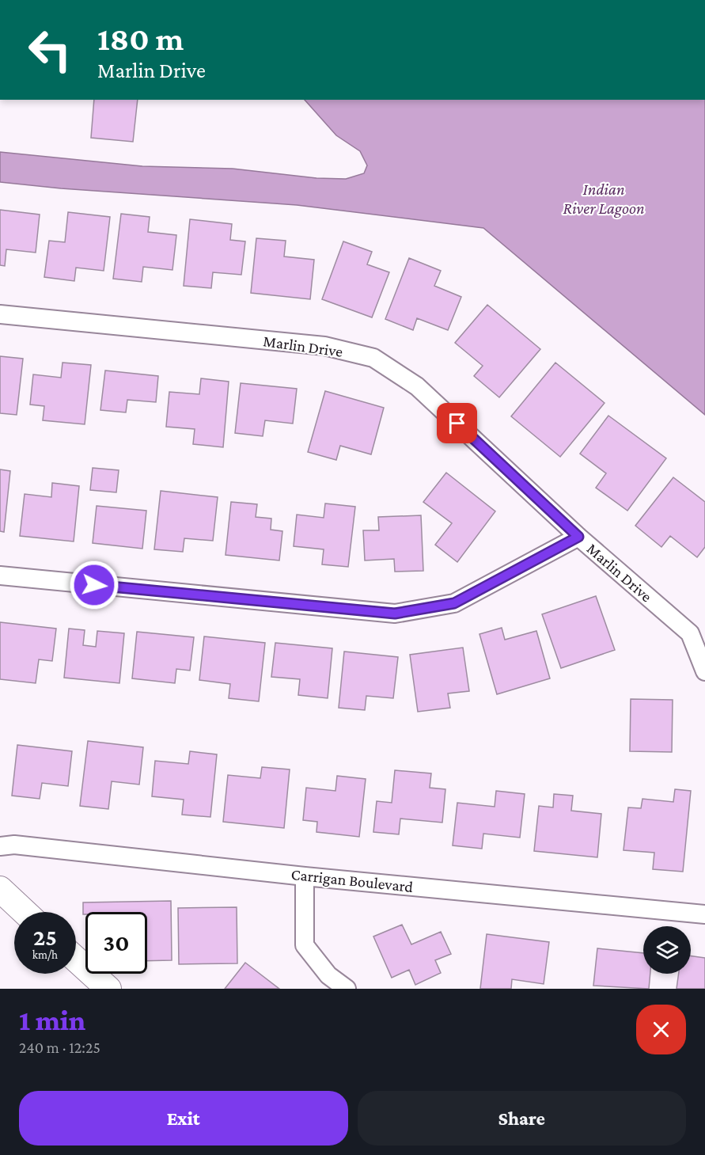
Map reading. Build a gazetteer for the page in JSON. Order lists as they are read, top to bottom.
{
  "streets": {
    "street": ["Marlin Drive", "Carrigan Boulevard"]
  },
  "water": ["Indian River Lagoon"],
  "page": {
    "turn": ["180 m", "Marlin Drive"],
    "speed": "25 km/h",
    "limit": "30",
    "heading": ["1 min", "240 m · 12:25"],
    "buttons": ["Exit", "Share"]
  }
}
